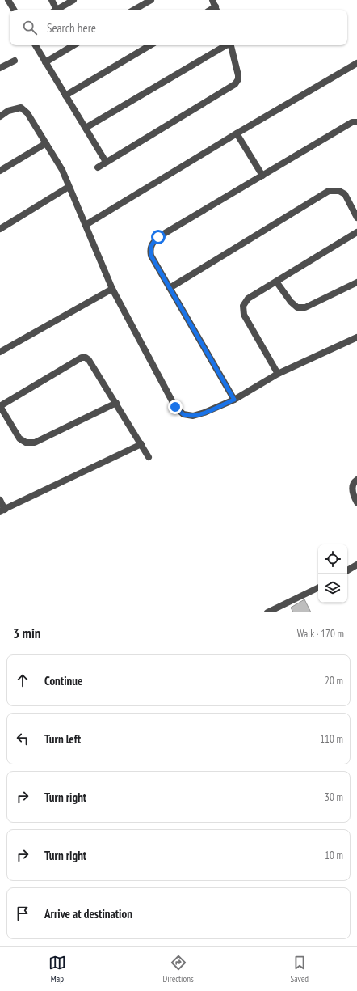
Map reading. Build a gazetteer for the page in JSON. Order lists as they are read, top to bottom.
{
  "page": {
    "search": "Search here",
    "heading": ["3 min", "Walk · 170 m"],
    "list": [
      ["Continue", "20 m"],
      ["Turn left", "110 m"],
      ["Turn right", "30 m"],
      ["Turn right", "10 m"],
      "Arrive at destination"
    ],
    "nav": ["Map", "Directions", "Saved"]
  }
}
